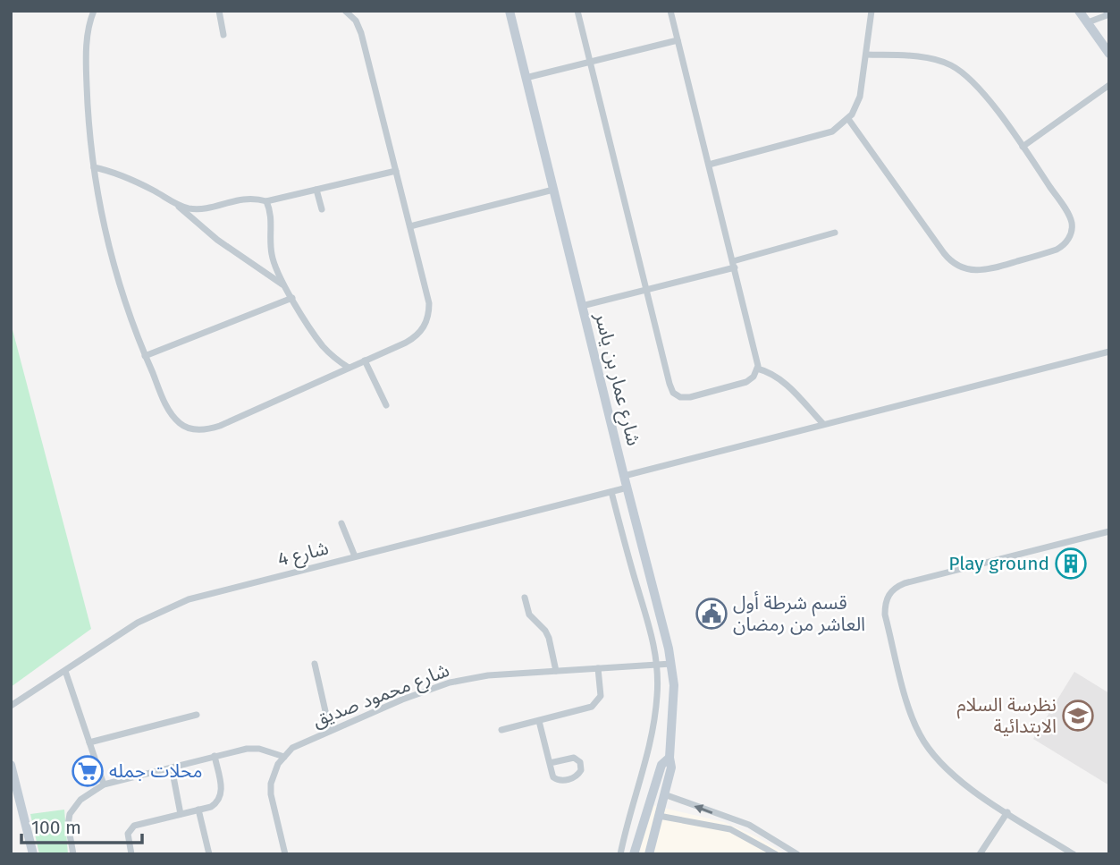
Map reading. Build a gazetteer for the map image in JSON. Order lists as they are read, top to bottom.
{
  "streets": {
    "street": ["شارع عمار بن ياسر", "شارع 4", "شارع محمود صديق"]
  },
  "crossings": [
    ["شارع عمار بن ياسر", "شارع 4"],
    ["شارع عمار بن ياسر", "شارع محمود صديق"]
  ],
  "places": {
    "building": ["Play ground"],
    "public building": ["قسم شرطة أول العاشر من رمضان"],
    "school or university": ["نظرسة السلام الابتدائية"],
    "supermarket": ["محلات جمله"]
  },
  "scale_bar": "100 m"
}
